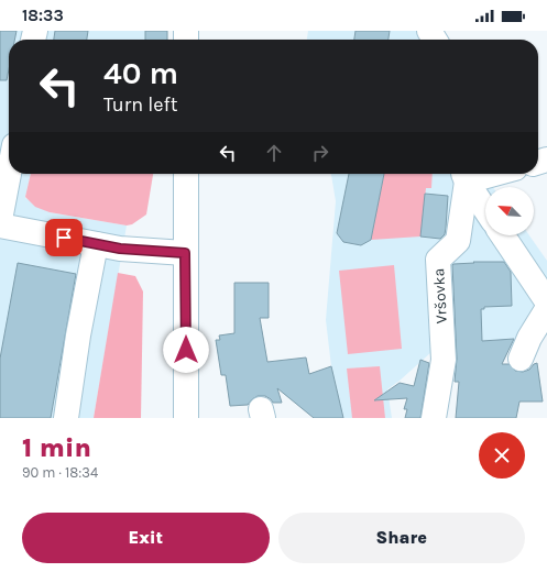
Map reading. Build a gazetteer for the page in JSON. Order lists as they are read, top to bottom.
{
  "streets": {
    "street": ["Vršovka"]
  },
  "north": "top left",
  "page": {
    "status": "18:33",
    "turn": ["40 m", "Turn left"],
    "heading": ["1 min", "90 m · 18:34"],
    "buttons": ["Exit", "Share"]
  }
}
